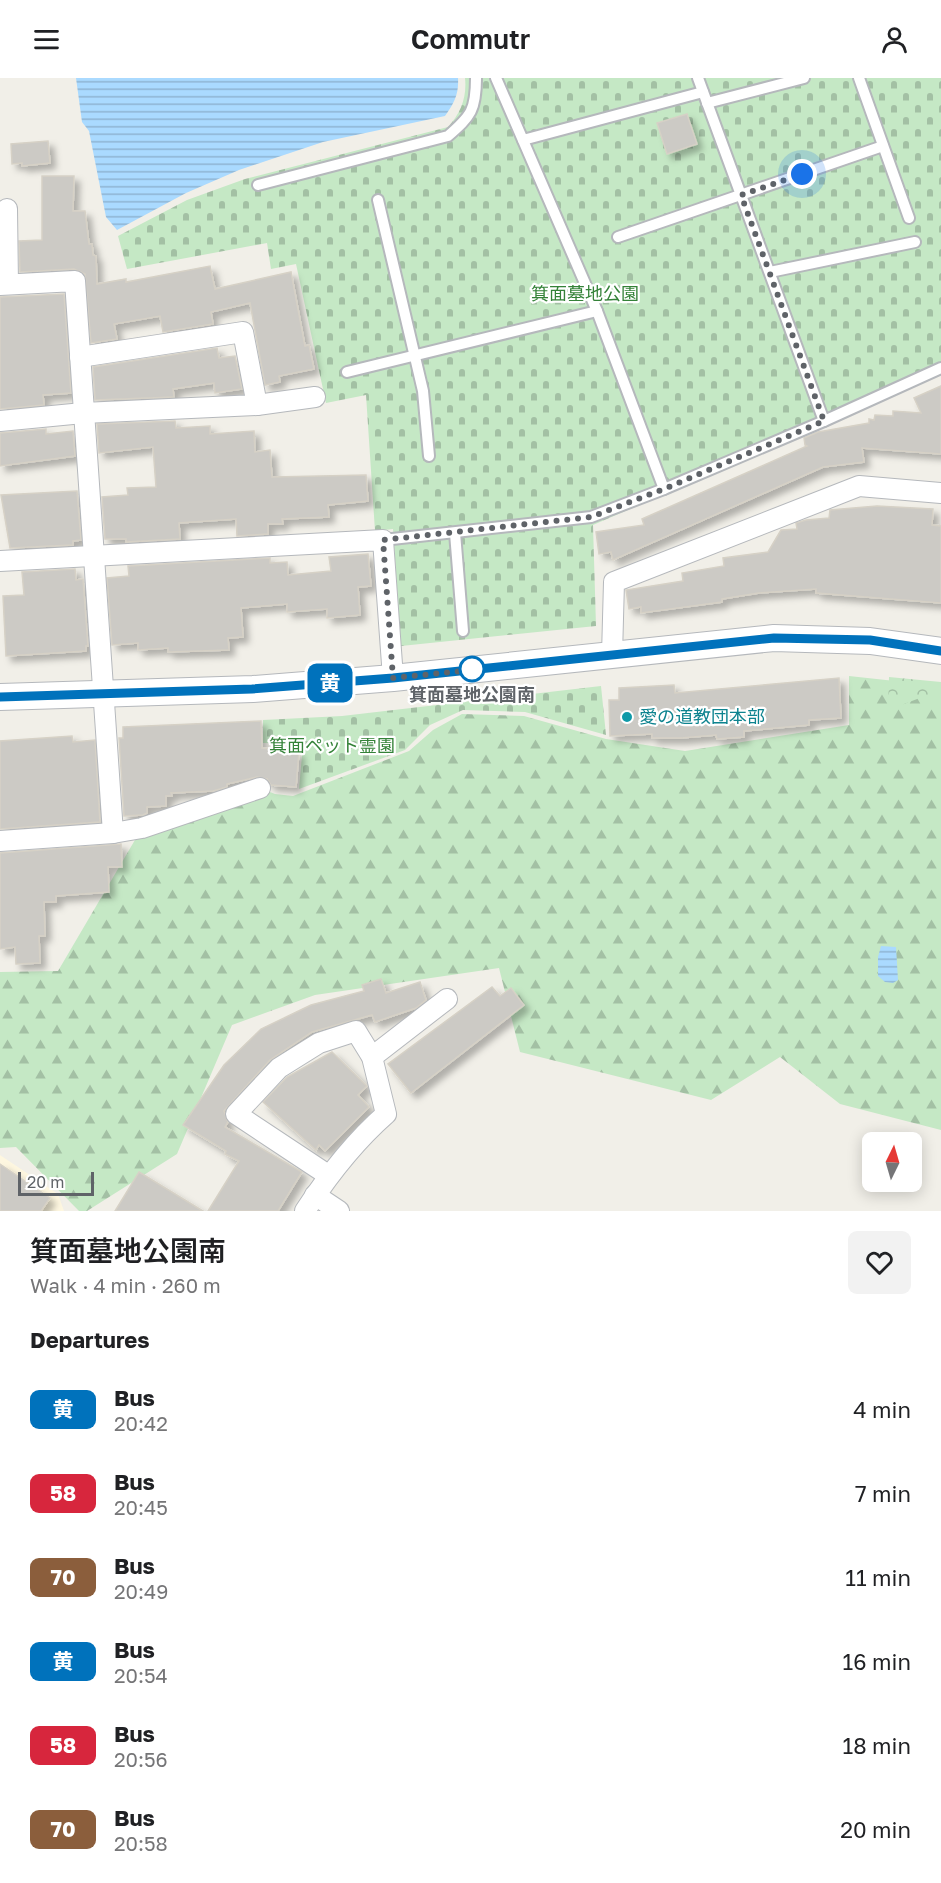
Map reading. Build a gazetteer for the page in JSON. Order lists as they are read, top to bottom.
{
  "parks": ["箕面墓地公園", "箕面ペット霊園"],
  "places": ["箕面墓地公園南", "愛の道教団本部"],
  "lines": ["bus line 黄"],
  "scale_bar": "20 m",
  "north": "top",
  "page": {
    "header": "Commutr",
    "on_map": "黄",
    "scale": "20 m",
    "heading": [
      ["箕面墓地公園南", "Walk · 4 min · 260 m"],
      "Departures"
    ],
    "list": [
      {
        "mark": "黄",
        "name": "Bus",
        "note": "20:42",
        "value": "4 min"
      },
      {
        "mark": "58",
        "name": "Bus",
        "note": "20:45",
        "value": "7 min"
      },
      {
        "mark": "70",
        "name": "Bus",
        "note": "20:49",
        "value": "11 min"
      },
      {
        "mark": "黄",
        "name": "Bus",
        "note": "20:54",
        "value": "16 min"
      },
      {
        "mark": "58",
        "name": "Bus",
        "note": "20:56",
        "value": "18 min"
      },
      {
        "mark": "70",
        "name": "Bus",
        "note": "20:58",
        "value": "20 min"
      }
    ]
  }
}
